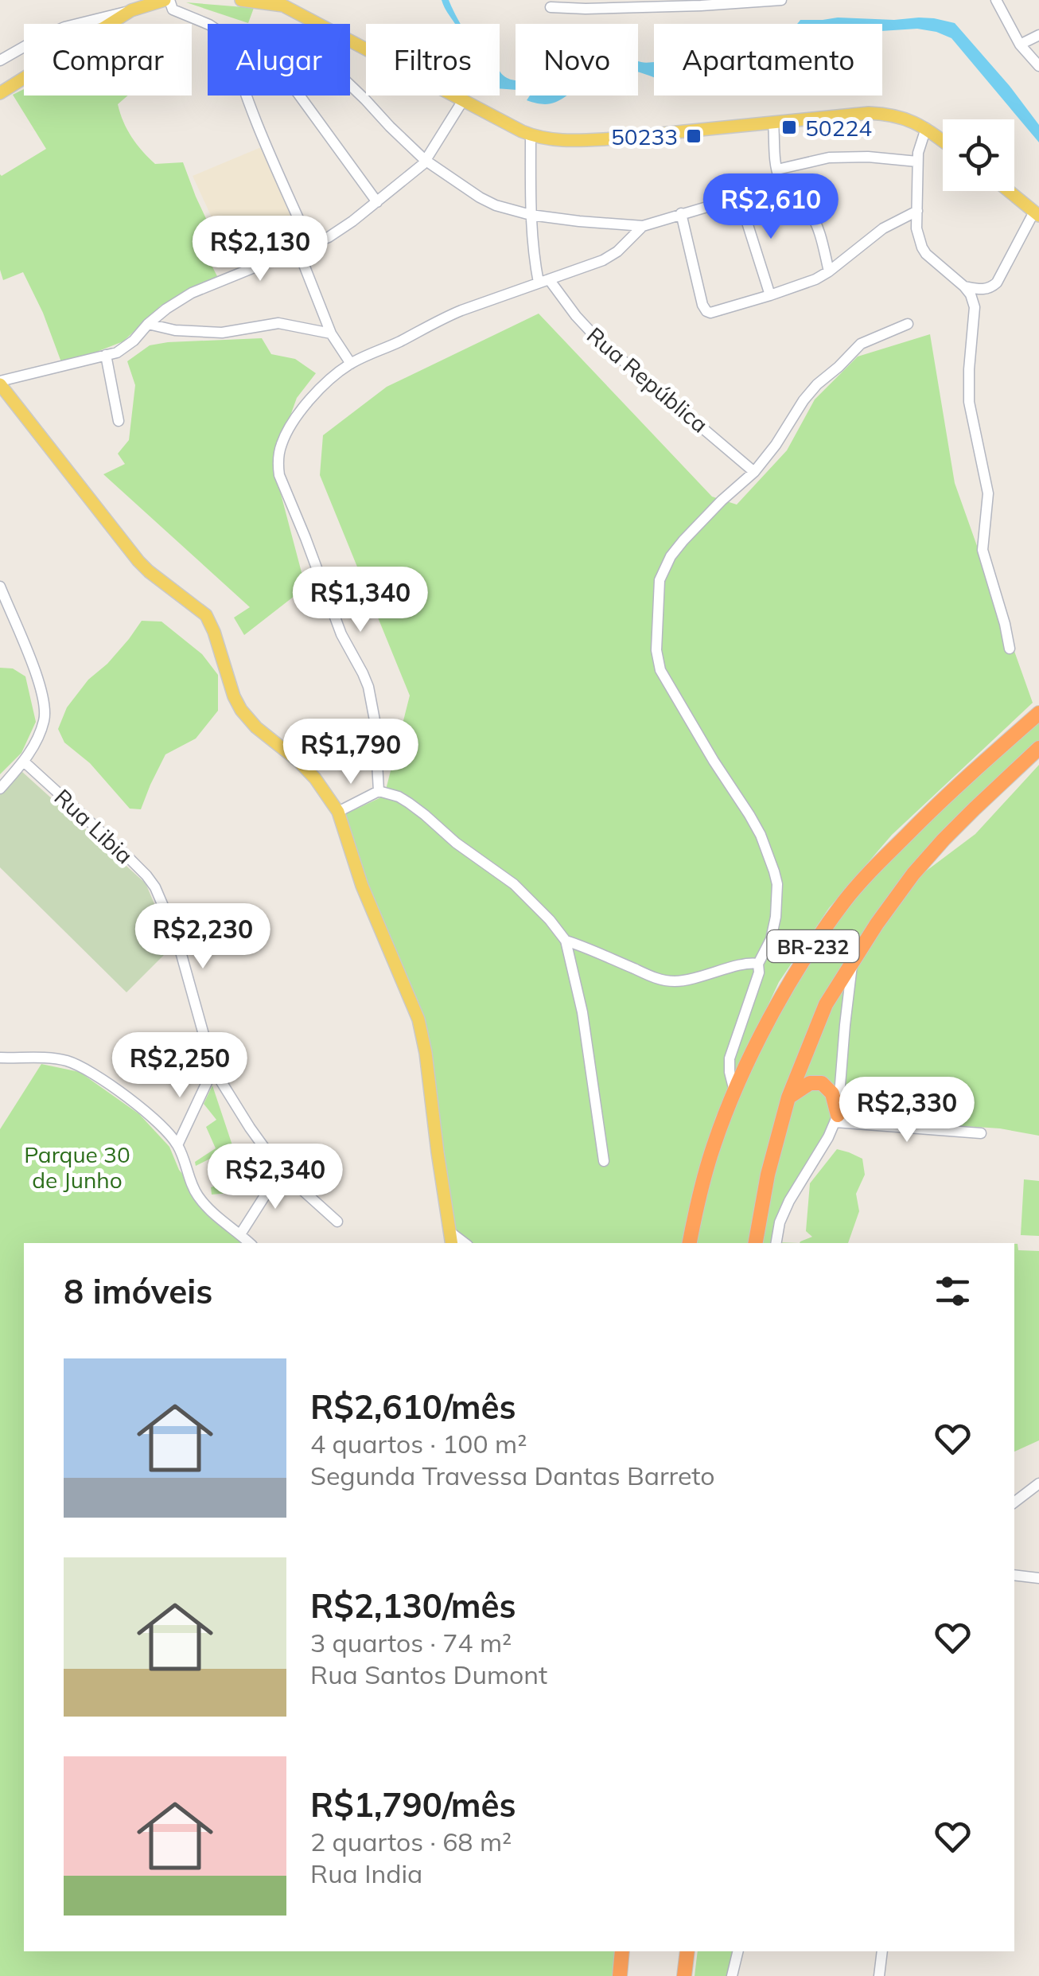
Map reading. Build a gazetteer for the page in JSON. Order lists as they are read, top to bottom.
{
  "streets": {
    "highway": ["BR-232"],
    "street": ["Rua República", "Rua Libia"]
  },
  "parks": ["Parque 30 de Junho"],
  "places": {
    "transit": ["50224", "50233"]
  },
  "page": {
    "chip": [
      "Comprar",
      "Alugar",
      "Filtros",
      "Novo",
      "Apartamento"
    ],
    "price": [
      "R$2,610",
      "R$2,130",
      "R$1,340",
      "R$1,790",
      "R$2,230",
      "R$2,250",
      "R$2,330",
      "R$2,340"
    ],
    "heading": "8 imóveis",
    "list": [
      {
        "name": "R$2,610/mês",
        "note": "4 quartos · 100 m² · Segunda Travessa Dantas Barreto"
      },
      {
        "name": "R$2,130/mês",
        "note": "3 quartos · 74 m² · Rua Santos Dumont"
      },
      {
        "name": "R$1,790/mês",
        "note": "2 quartos · 68 m² · Rua India"
      }
    ]
  }
}
